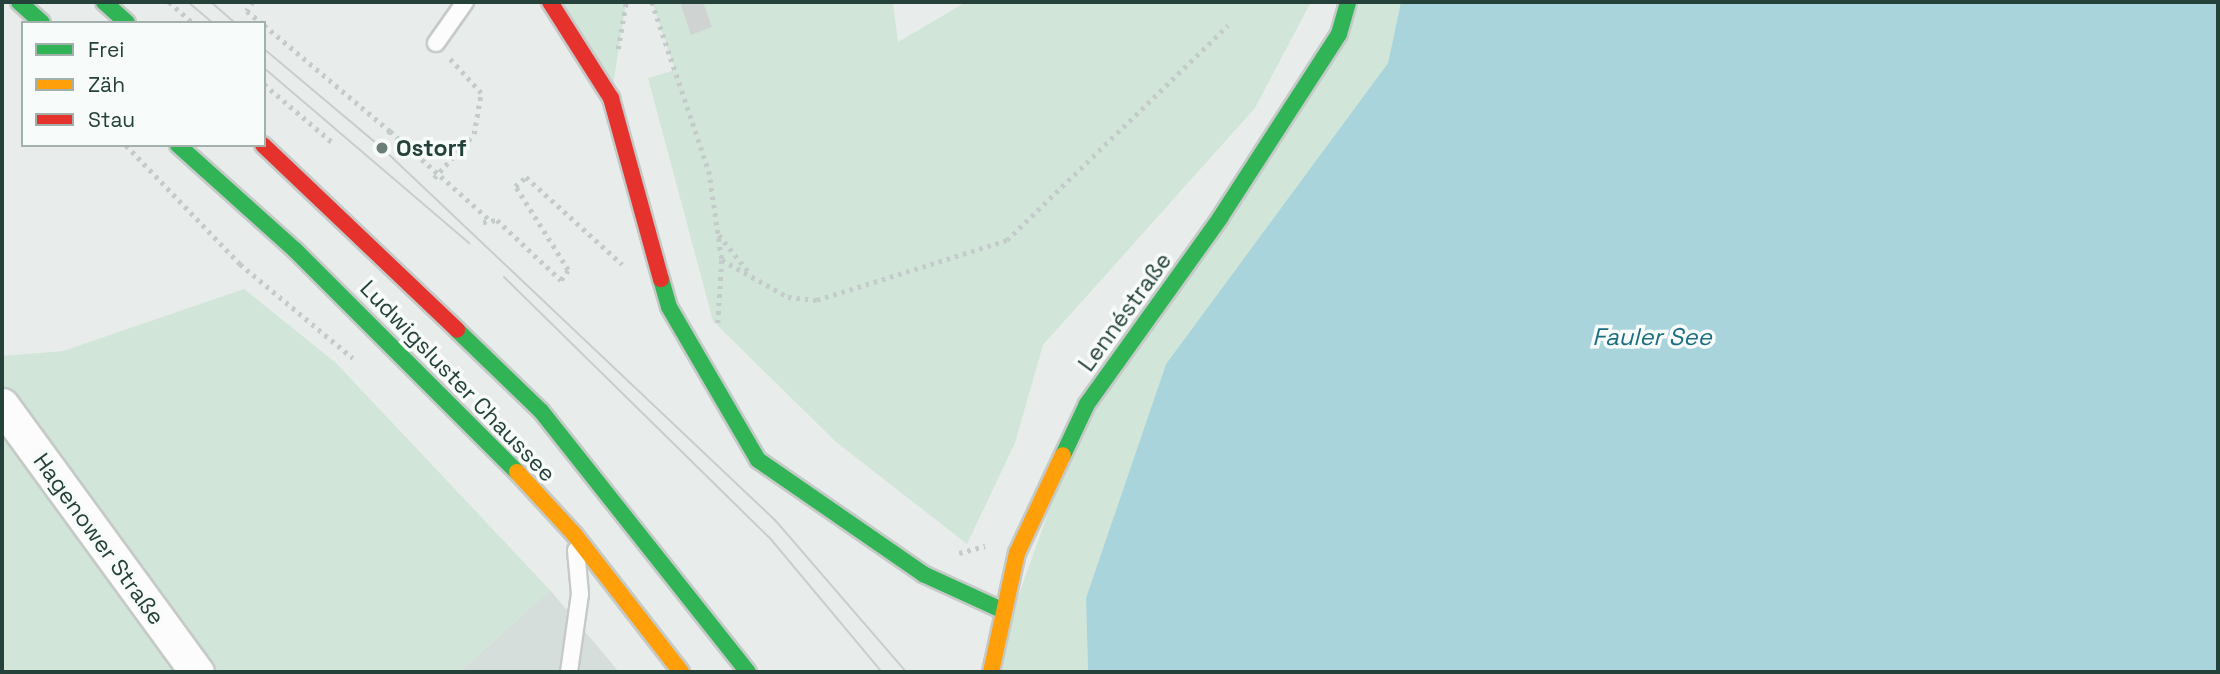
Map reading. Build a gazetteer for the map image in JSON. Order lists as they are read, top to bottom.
{
  "streets": {
    "street": ["Lennéstraße", "Ludwigsluster Chaussee", "Hagenower Straße"]
  },
  "water": ["Fauler See"],
  "places": ["Ostorf"],
  "legend": ["Frei", "Zäh", "Stau"]
}
